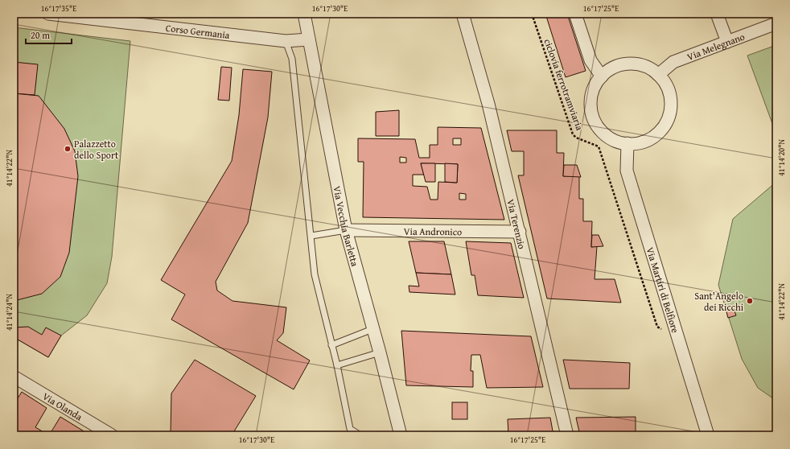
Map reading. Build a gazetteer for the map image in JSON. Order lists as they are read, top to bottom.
{
  "streets": {
    "street": [
      "Corso Germania",
      "Via Melegnano",
      "Via Terenzio",
      "Via Vecchia Barletta",
      "Via Andronico",
      "Via Martiri di Belfiore",
      "Via Olanda"
    ],
    "path": ["ciclovia ferrotramviaria"]
  },
  "crossings": [
    ["Corso Germania", "Via Vecchia Barletta"],
    ["Via Melegnano", "Via Martiri di Belfiore"],
    ["Via Terenzio", "Via Andronico"],
    ["Via Vecchia Barletta", "Via Andronico"]
  ],
  "places": ["Palazzetto dello Sport", "Sant'Angelo dei Ricchi"],
  "scale_bar": "20 m",
  "coordinates": [
    "16°17'35\"E",
    "16°17'30\"E",
    "16°17'25\"E",
    "41°14'20\"N",
    "41°14'22\"N",
    "41°14'24\"N"
  ]
}
